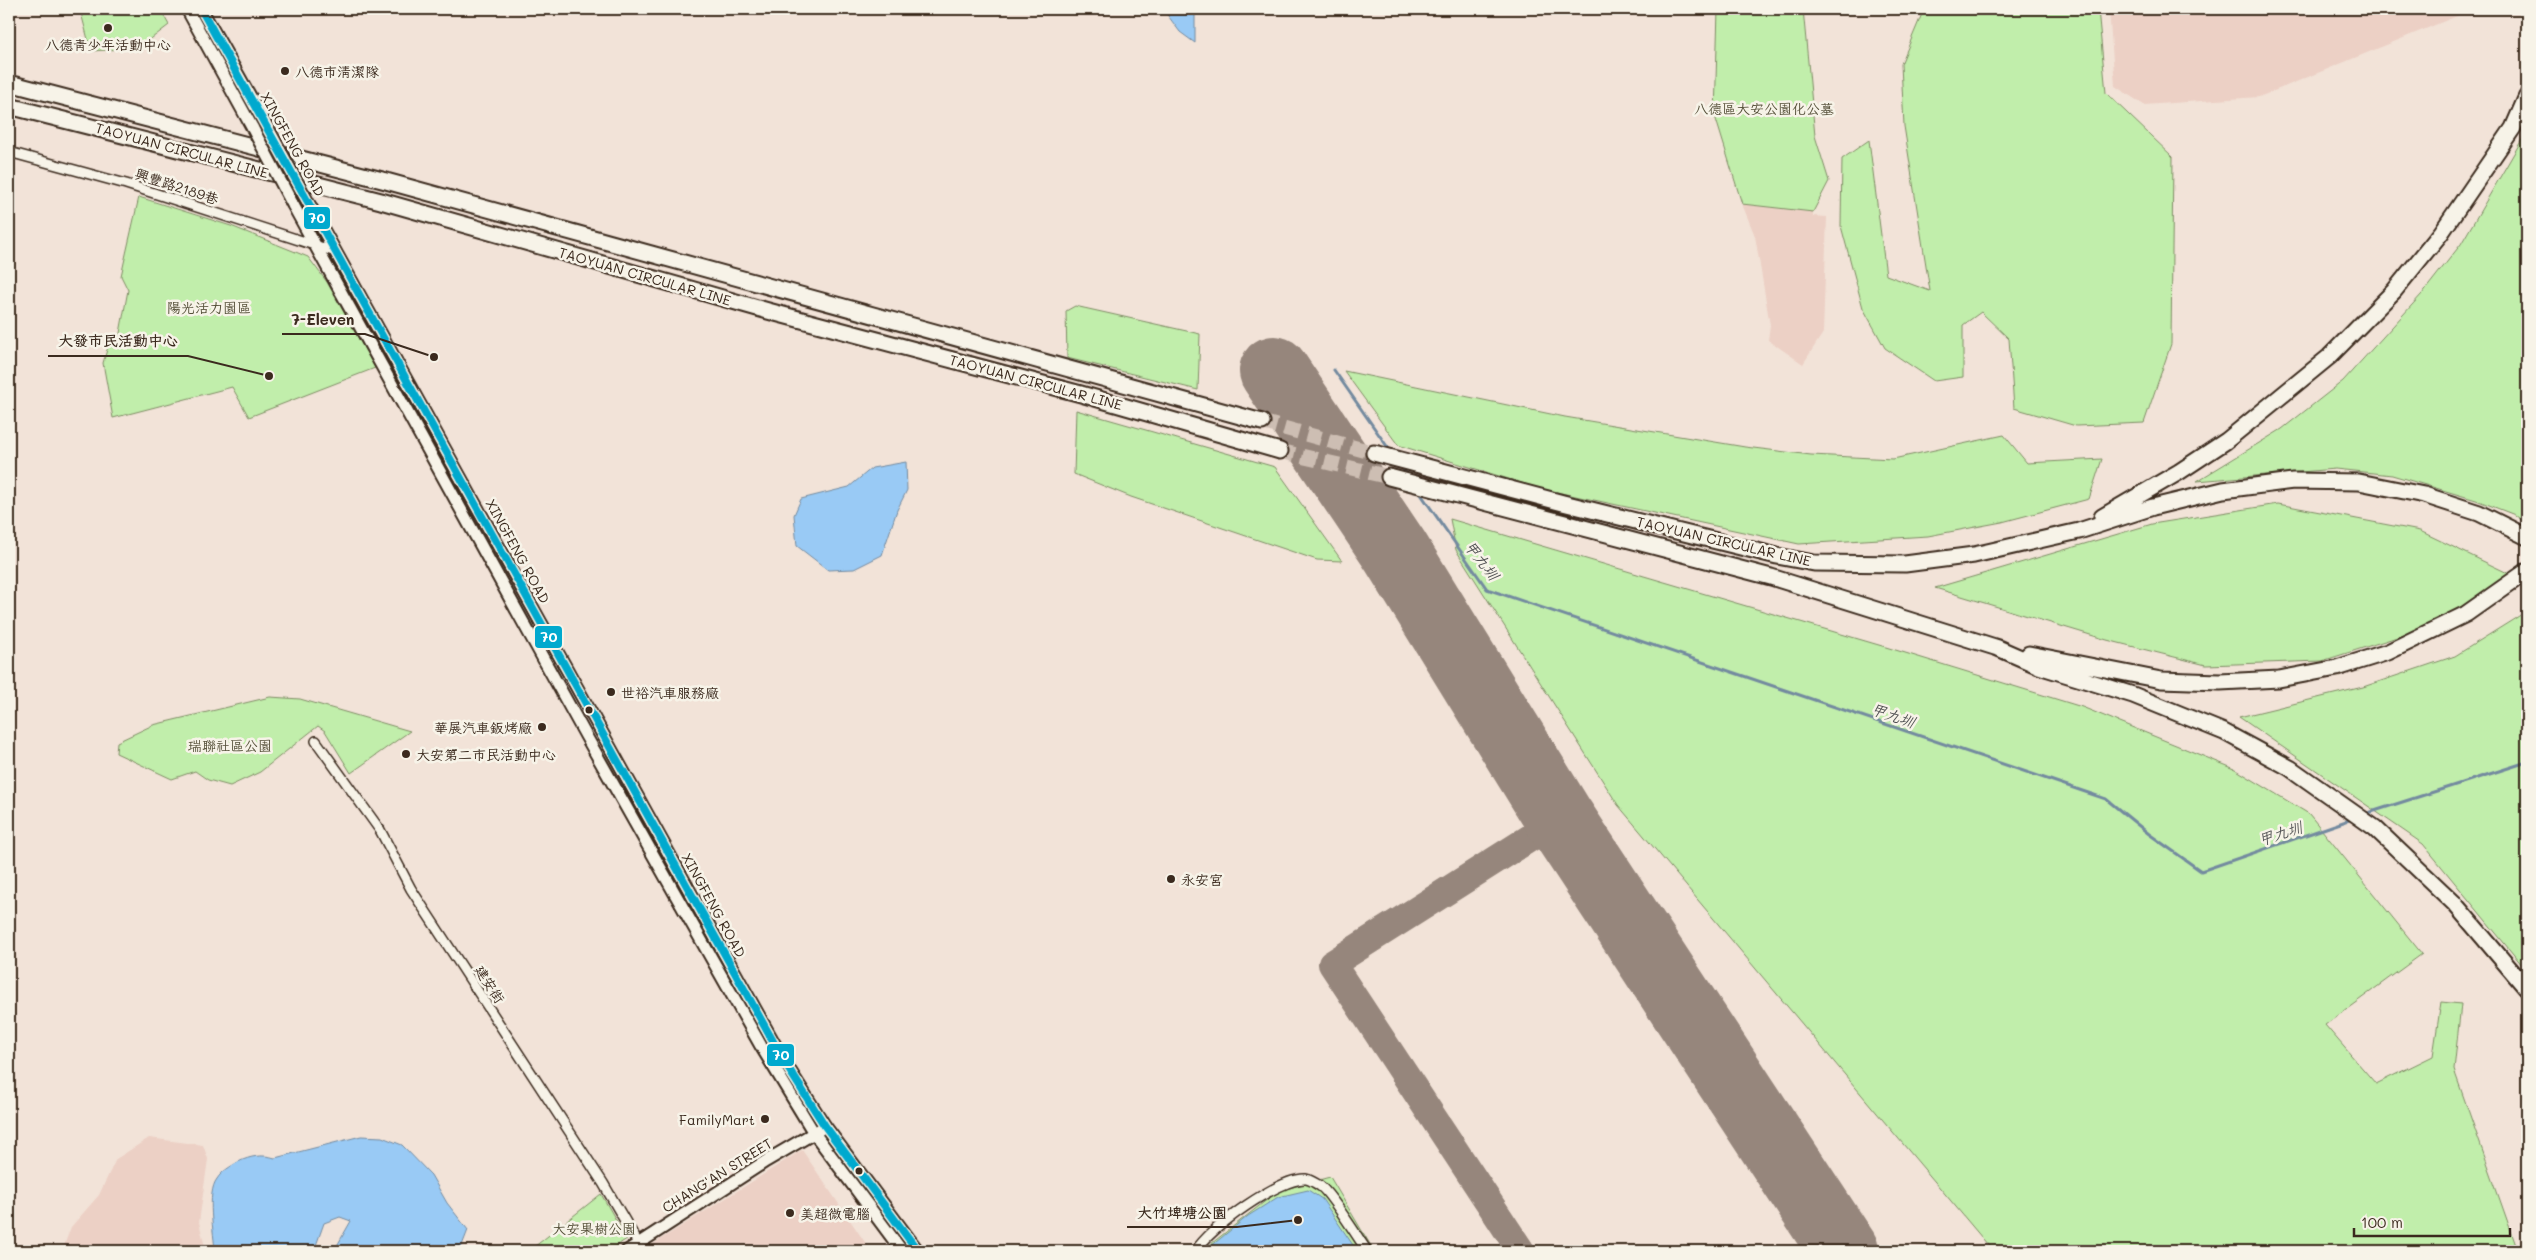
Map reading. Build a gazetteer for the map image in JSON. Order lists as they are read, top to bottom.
{
  "streets": {
    "highway": ["TAOYUAN CIRCULAR LINE"],
    "main road": ["XINGFENG ROAD", "CHANG'AN STREET"],
    "street": ["興豐路2189巷", "建安街"]
  },
  "crossings": [
    ["XINGFENG ROAD", "興豐路2189巷"],
    ["XINGFENG ROAD", "CHANG'AN STREET"],
    ["建安街", "CHANG'AN STREET"]
  ],
  "water": ["甲九圳"],
  "parks": [
    "八德區大安公園化公墓",
    "陽光活力園區",
    "瑞聯社區公園",
    "大安果樹公園"
  ],
  "places": [
    "八德青少年活動中心",
    "八德市清潔隊",
    "7-Eleven",
    "大發市民活動中心",
    "世裕汽車服務廠",
    "華展汽車鈑烤廠",
    "大安第二市民活動中心",
    "永安宮",
    "FamilyMart",
    "美超微電腦",
    "大竹埤塘公園"
  ],
  "lines": ["transit line 70"],
  "scale_bar": "100 m"
}
